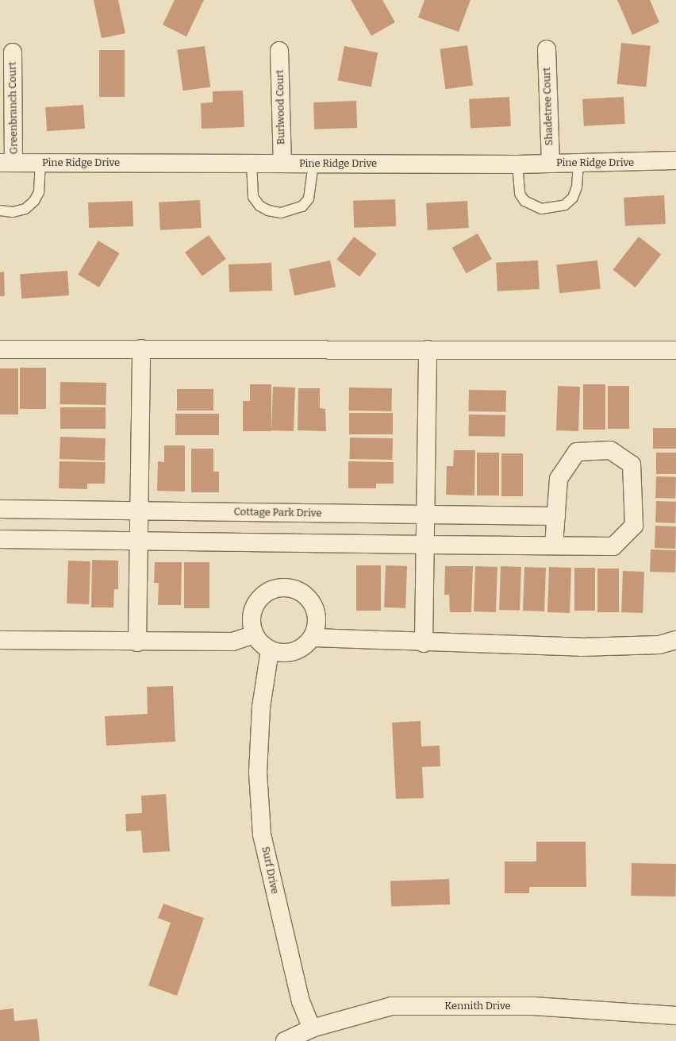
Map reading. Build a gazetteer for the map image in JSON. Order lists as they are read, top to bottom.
{
  "streets": {
    "street": [
      "Shadetree Court",
      "Burlwood Court",
      "Greenbranch Court",
      "Pine Ridge Drive",
      "Cottage Park Drive",
      "Surf Drive",
      "Kennith Drive"
    ]
  },
  "crossings": [
    ["Shadetree Court", "Pine Ridge Drive"],
    ["Burlwood Court", "Pine Ridge Drive"],
    ["Greenbranch Court", "Pine Ridge Drive"],
    ["Surf Drive", "Kennith Drive"]
  ]
}
